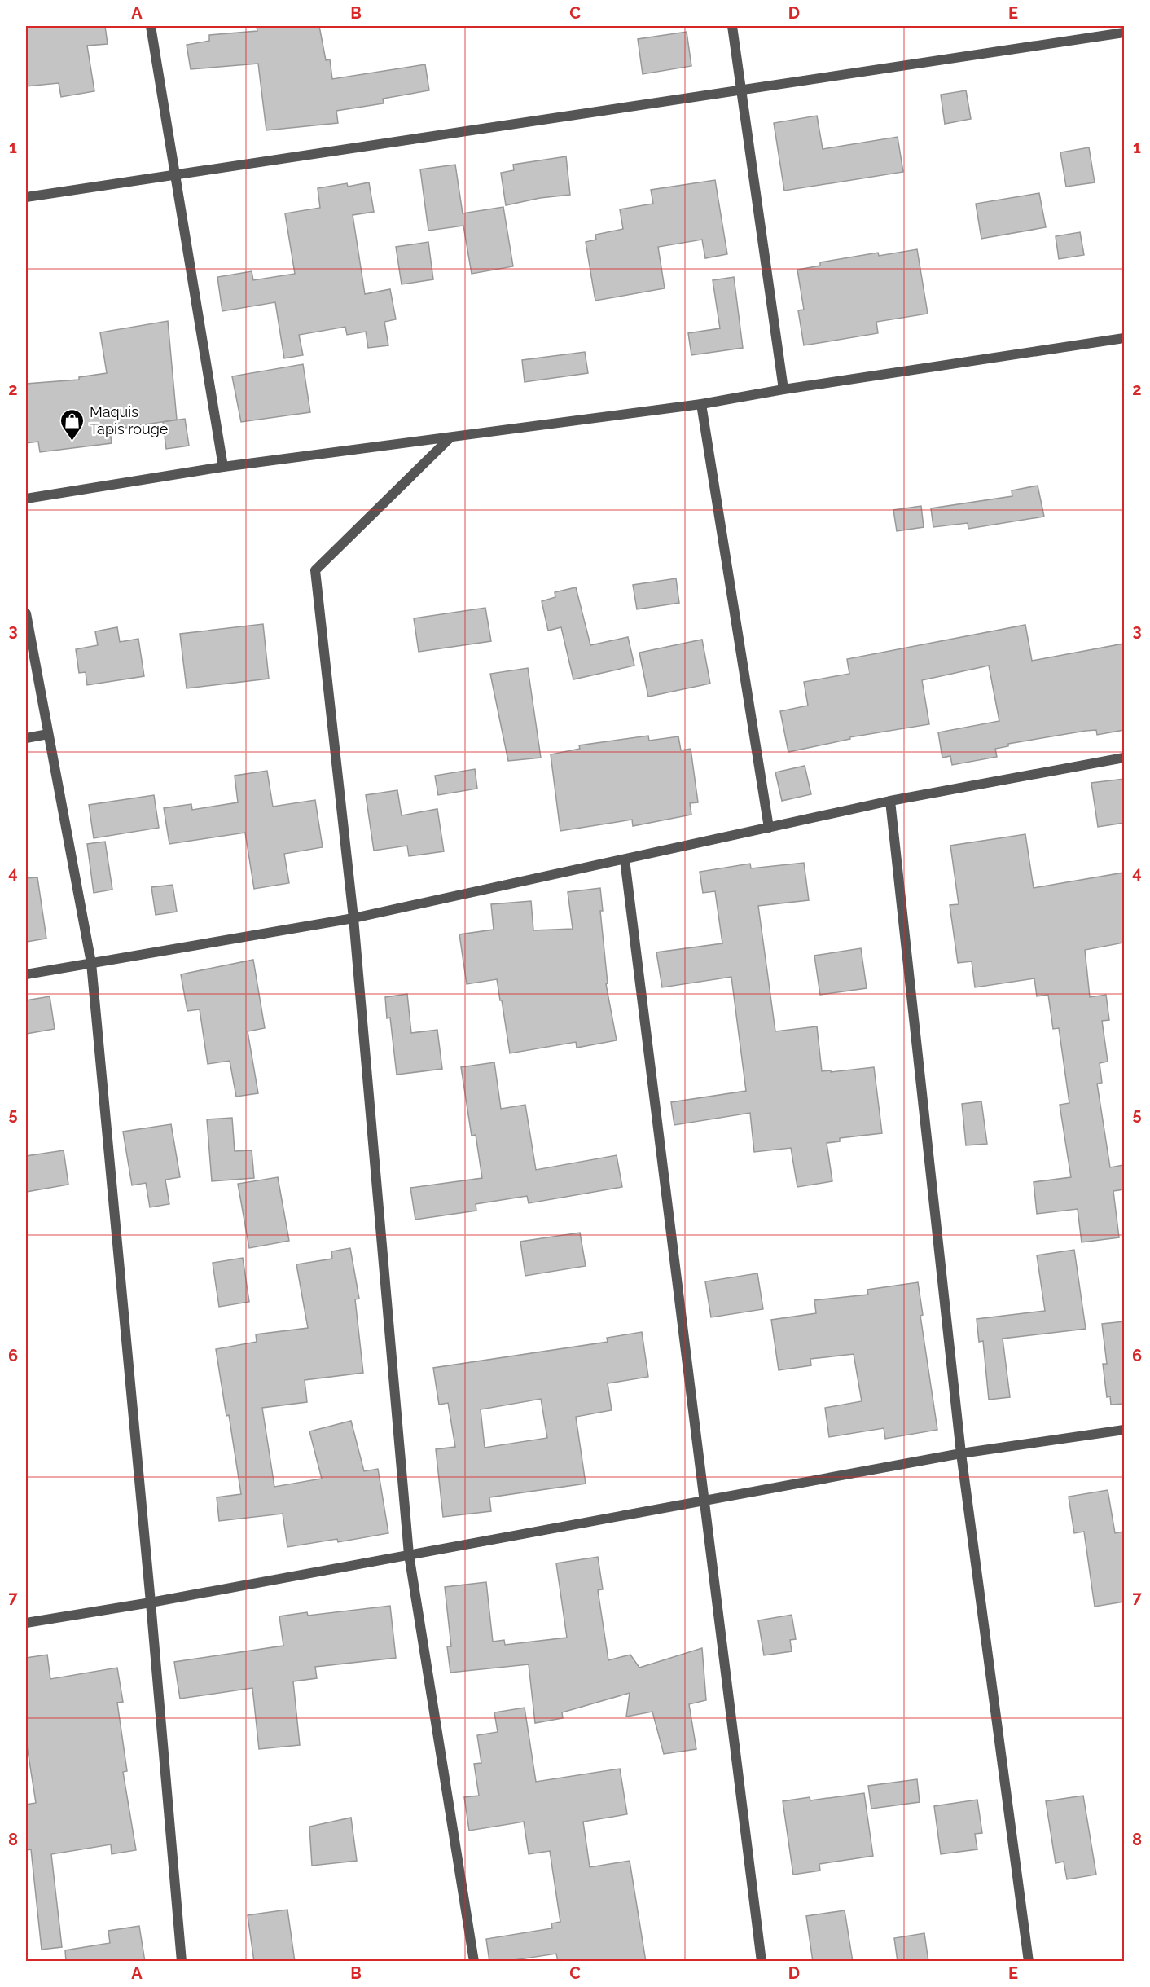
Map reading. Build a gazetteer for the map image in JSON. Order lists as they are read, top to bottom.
{
  "places": {
    "shop": ["Maquis Tapis rouge"]
  },
  "grid": {
    "columns": [
      "A",
      "B",
      "C",
      "D",
      "E"
    ],
    "rows": [
      "1",
      "2",
      "3",
      "4",
      "5",
      "6",
      "7",
      "8"
    ]
  }
}
